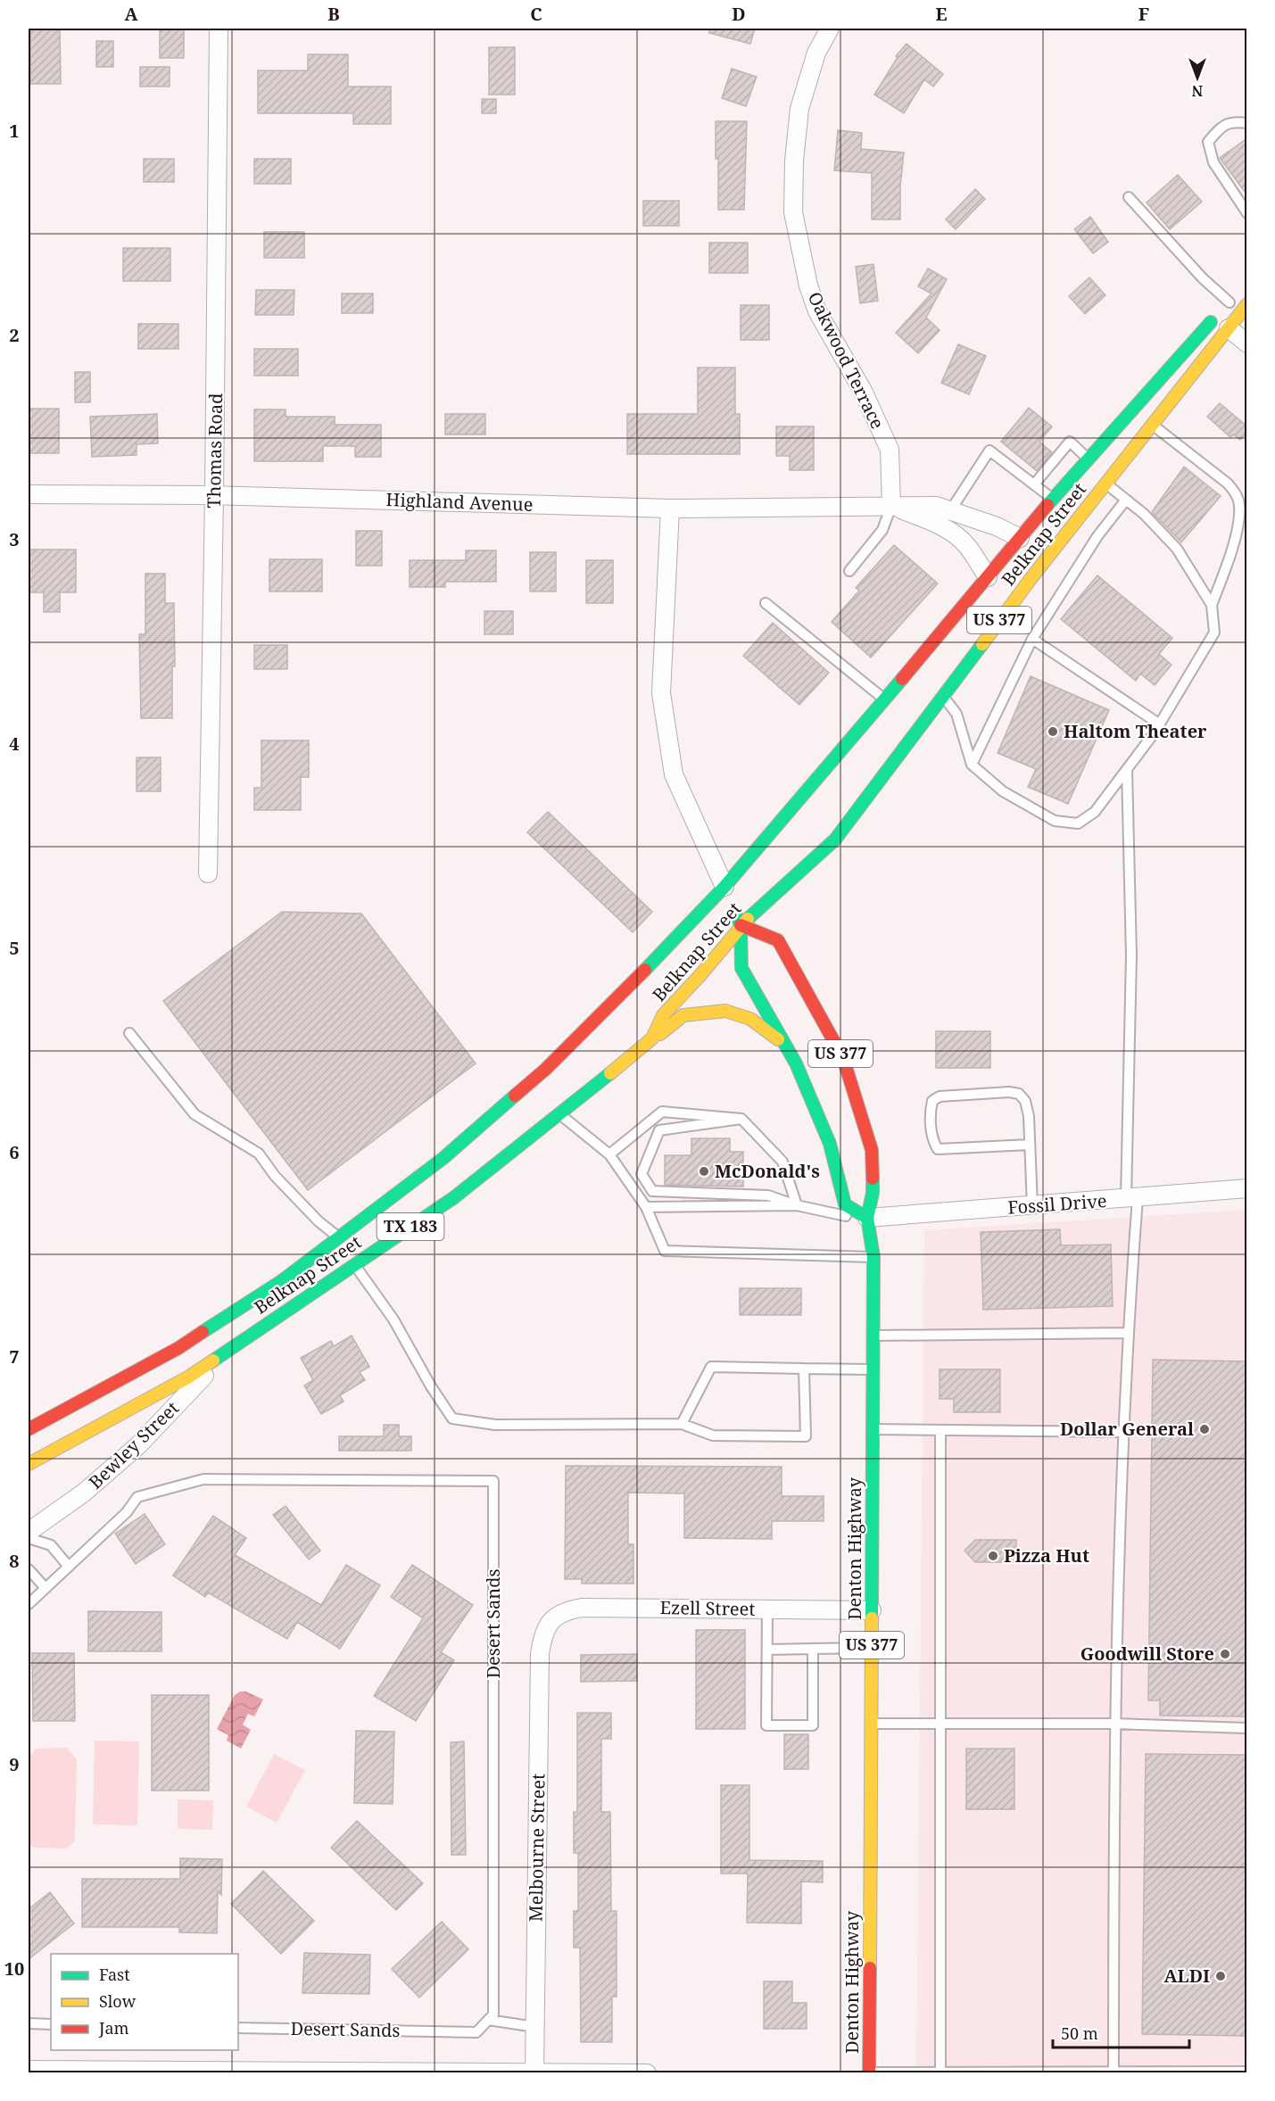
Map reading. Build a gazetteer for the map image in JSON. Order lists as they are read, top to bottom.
{
  "streets": {
    "main road": [
      "Belknap Street",
      "US 377",
      "TX 183",
      "Denton Highway"
    ],
    "street": [
      "Oakwood Terrace",
      "Thomas Road",
      "Highland Avenue",
      "Fossil Drive",
      "Bewley Street",
      "Ezell Street",
      "Melbourne Street"
    ],
    "lane": ["Desert Sands"]
  },
  "crossings": [
    ["Oakwood Terrace", "Highland Avenue"],
    ["Thomas Road", "Highland Avenue"],
    ["Belknap Street", "US 377"],
    ["Belknap Street", "Bewley Street"],
    ["Belknap Street", "Denton Highway"],
    ["US 377", "Fossil Drive"],
    ["US 377", "Denton Highway"],
    ["Fossil Drive", "Denton Highway"],
    ["Denton Highway", "Ezell Street"],
    ["Ezell Street", "Melbourne Street"]
  ],
  "places": [
    "Haltom Theater",
    "McDonald's",
    "Dollar General",
    "Pizza Hut",
    "Goodwill Store",
    "ALDI"
  ],
  "legend": ["Fast", "Slow", "Jam"],
  "scale_bar": "50 m",
  "north": "bottom",
  "grid": {
    "columns": [
      "A",
      "B",
      "C",
      "D",
      "E",
      "F"
    ],
    "rows": [
      "1",
      "2",
      "3",
      "4",
      "5",
      "6",
      "7",
      "8",
      "9",
      "10"
    ]
  }
}
